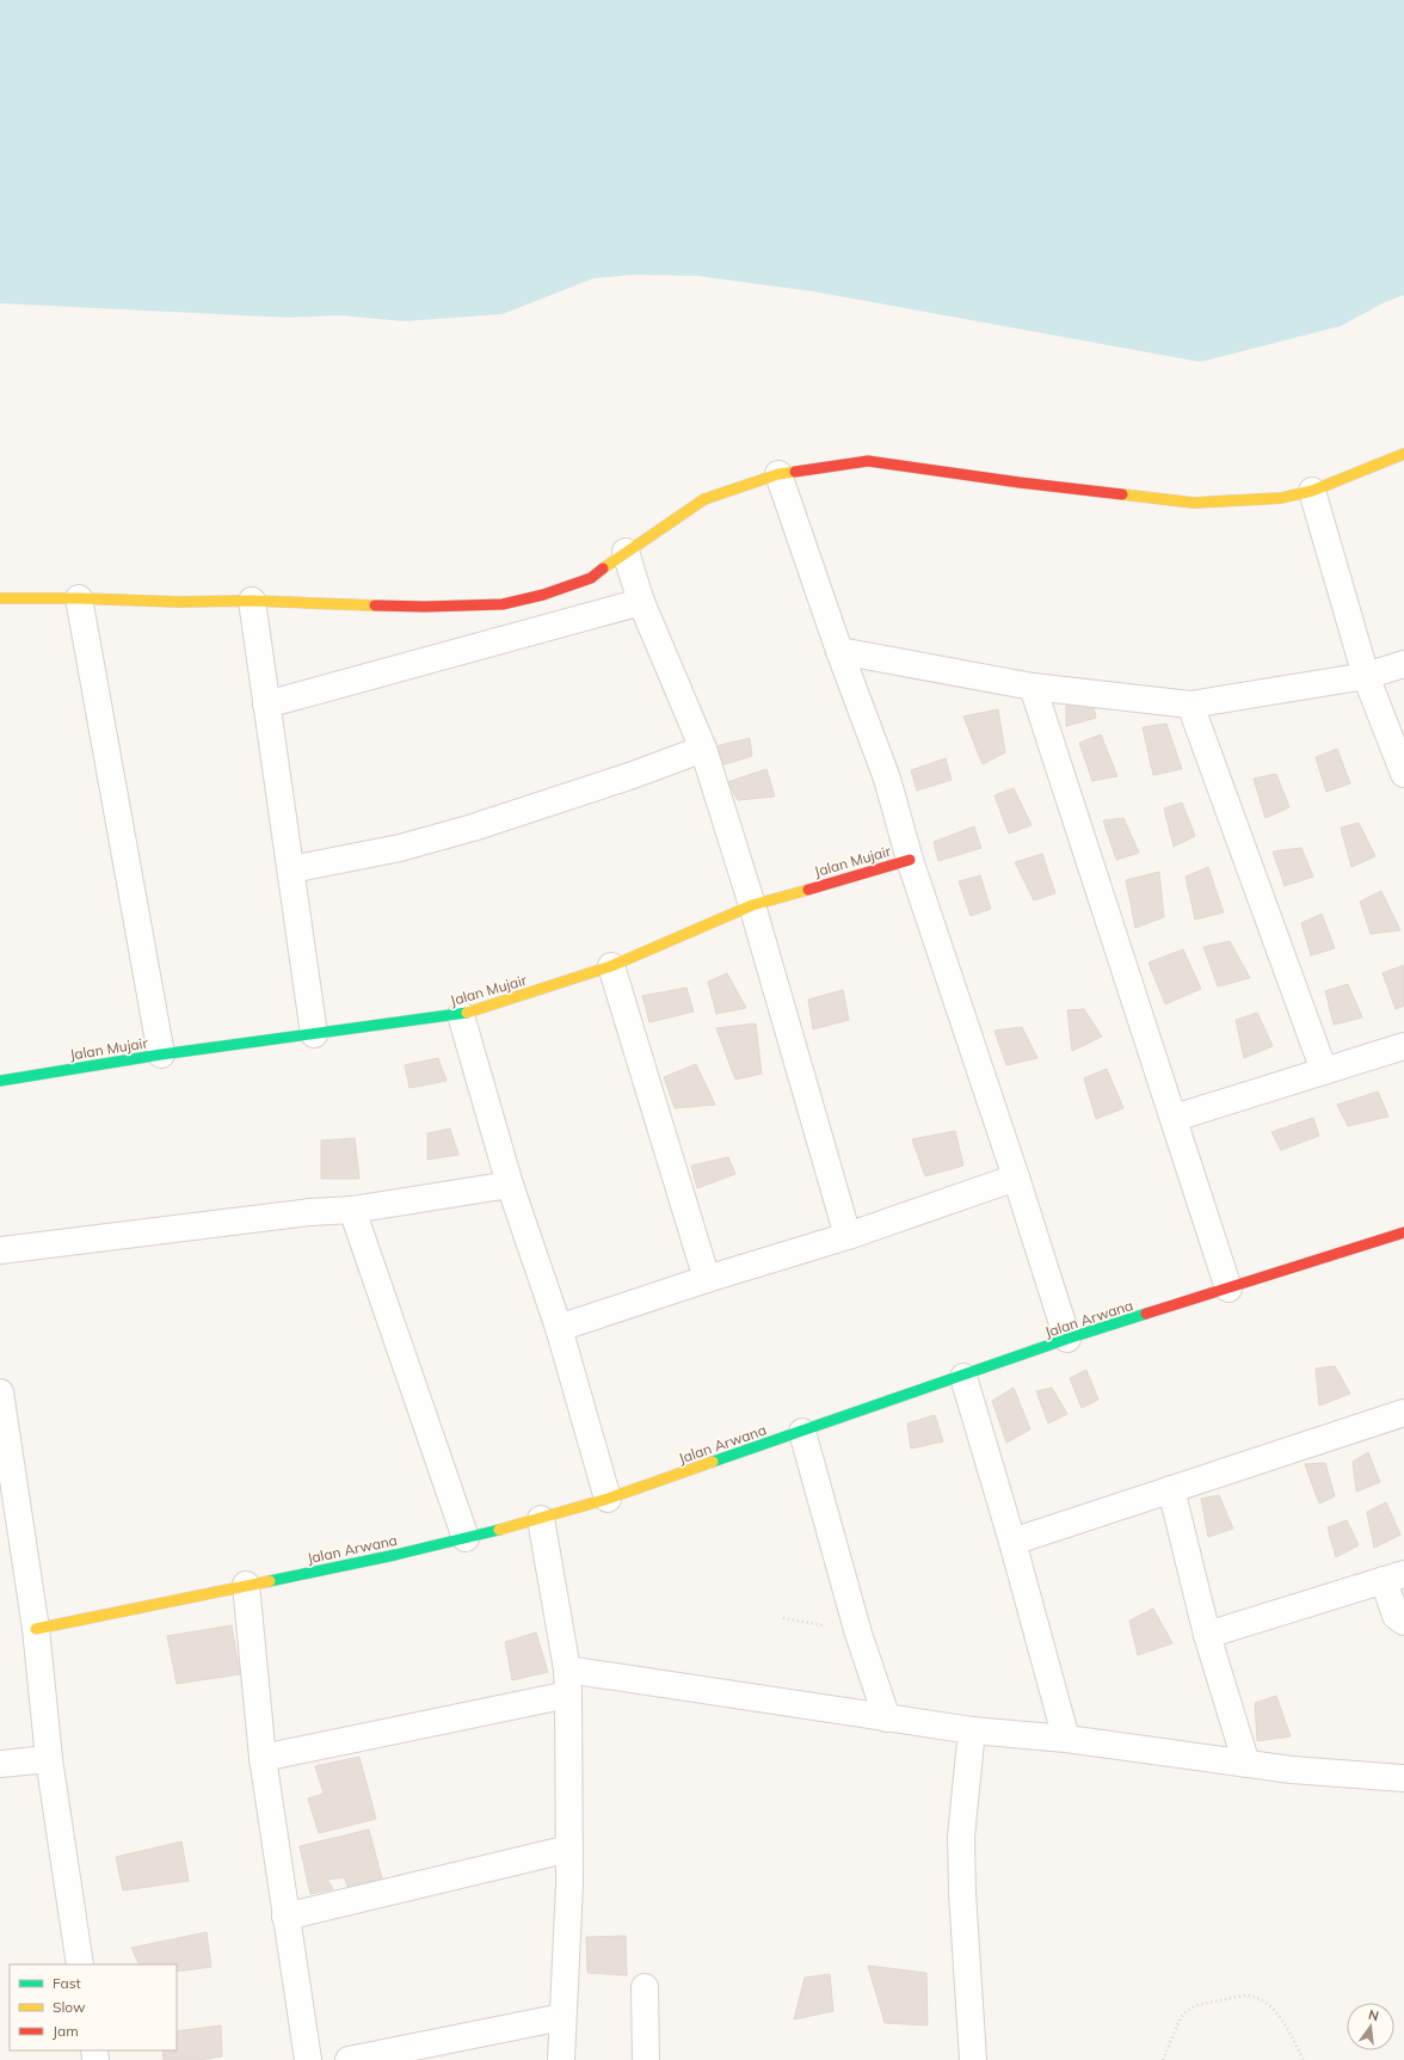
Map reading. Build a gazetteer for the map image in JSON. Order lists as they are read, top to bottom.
{
  "streets": {
    "street": ["Jalan Mujair", "Jalan Arwana"]
  },
  "legend": ["Fast", "Slow", "Jam"],
  "north": "top"
}
